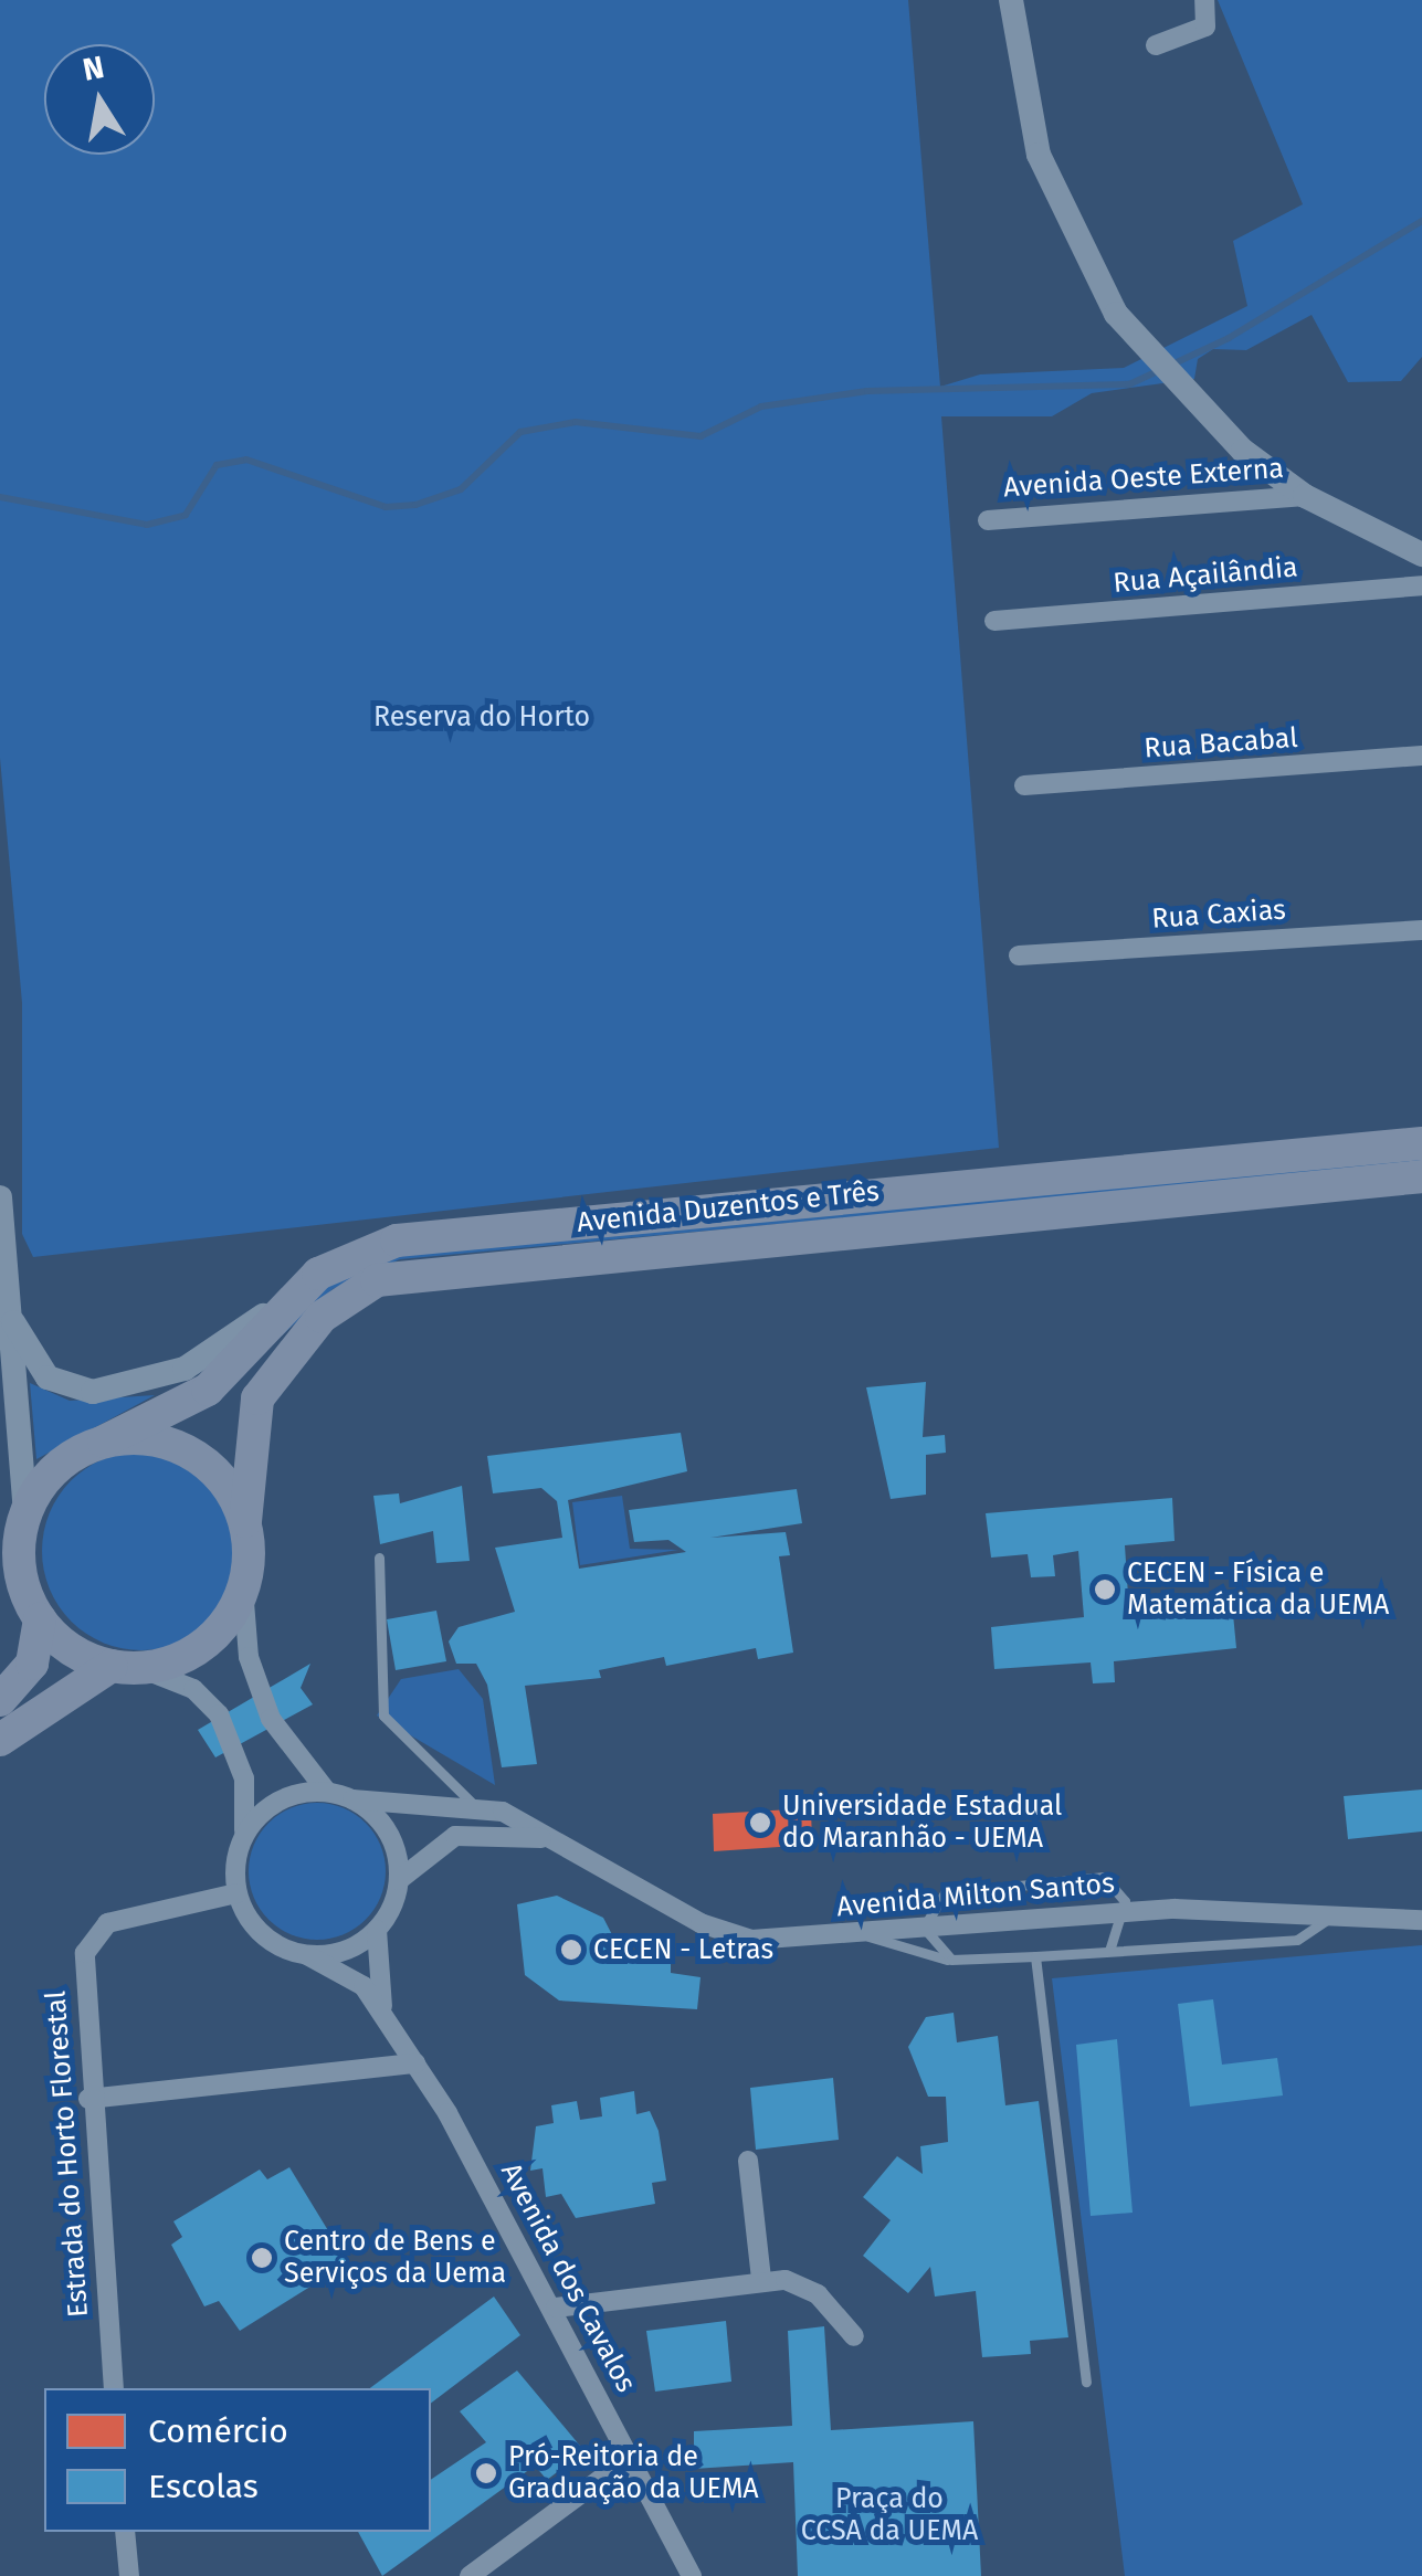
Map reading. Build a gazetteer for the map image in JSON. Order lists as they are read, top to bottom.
{
  "streets": {
    "main road": ["Avenida Duzentos e Três"],
    "street": [
      "Avenida Oeste Externa",
      "Rua Açailândia",
      "Rua Bacabal",
      "Rua Caxias",
      "Avenida Milton Santos",
      "Estrada do Horto Florestal",
      "Avenida dos Cavalos"
    ]
  },
  "crossings": [
    ["Avenida Milton Santos", "Estrada do Horto Florestal"],
    ["Avenida Milton Santos", "Avenida dos Cavalos"],
    ["Estrada do Horto Florestal", "Avenida dos Cavalos"]
  ],
  "parks": ["Reserva do Horto", "Praça do CCSA da UEMA"],
  "places": [
    "CECEN - Física e Matemática da UEMA",
    "Universidade Estadual do Maranhão - UEMA",
    "CECEN - Letras",
    "Centro de Bens e Serviços da Uema",
    "Pró-Reitoria de Graduação da UEMA"
  ],
  "legend": ["Comércio", "Escolas"],
  "north": "top"
}
